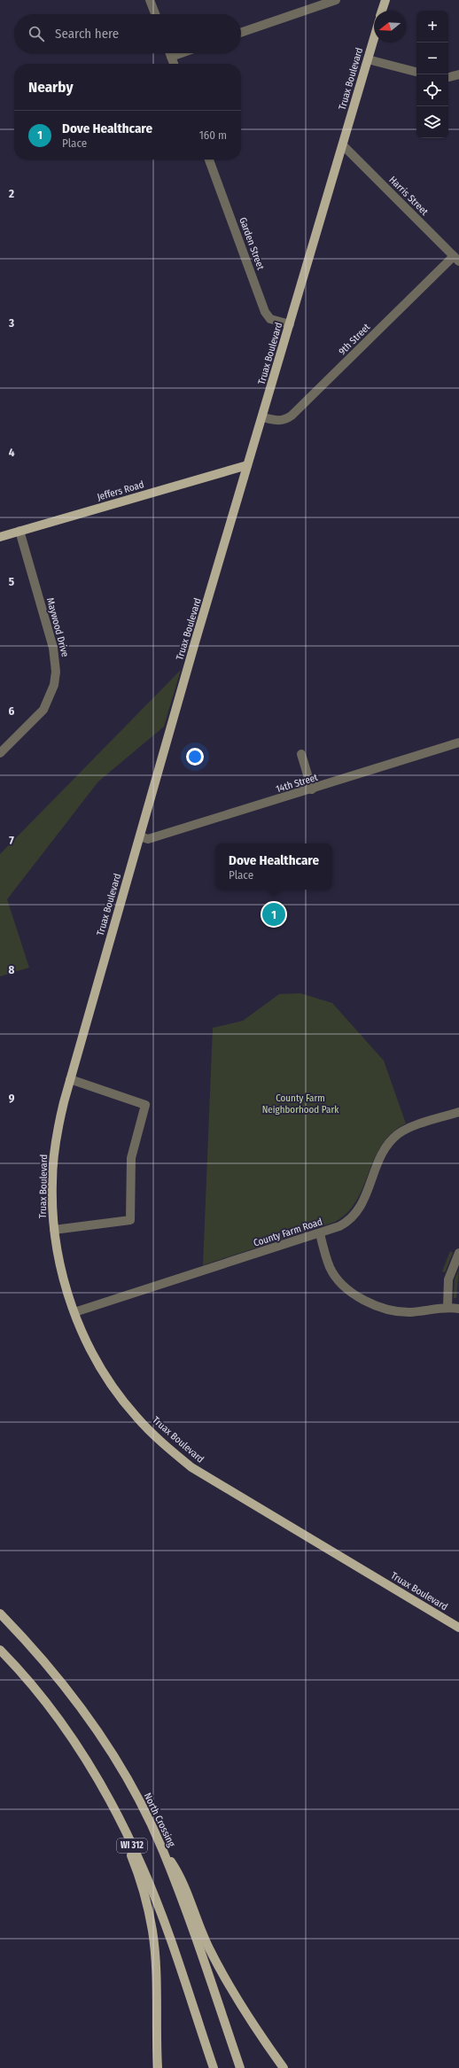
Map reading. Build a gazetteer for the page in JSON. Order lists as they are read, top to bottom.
{
  "streets": {
    "main road": [
      "Truax Boulevard",
      "Jeffers Road",
      "North Crossing",
      "WI 312"
    ],
    "street": [
      "Harris Street",
      "Garden Street",
      "9th Street",
      "Maywood Drive",
      "14th Street",
      "County Farm Road"
    ]
  },
  "crossings": [
    ["Truax Boulevard", "Harris Street"],
    ["Truax Boulevard", "Garden Street"],
    ["Truax Boulevard", "9th Street"],
    ["Truax Boulevard", "Jeffers Road"],
    ["Truax Boulevard", "14th Street"],
    ["Truax Boulevard", "County Farm Road"],
    ["Harris Street", "9th Street"],
    ["Jeffers Road", "Maywood Drive"]
  ],
  "parks": ["County Farm Neighborhood Park"],
  "north": "left",
  "page": {
    "map_buttons": ["+", "−"],
    "search": "Search here",
    "heading": "Nearby",
    "list": [
      {
        "mark": "1",
        "name": "Dove Healthcare",
        "note": "Place",
        "value": "160 m"
      }
    ],
    "popup": ["Dove Healthcare", "Place"],
    "pins": "1"
  },
  "grid": {
    "rows": [
      "2",
      "3",
      "4",
      "5",
      "6",
      "7",
      "8",
      "9"
    ]
  }
}
